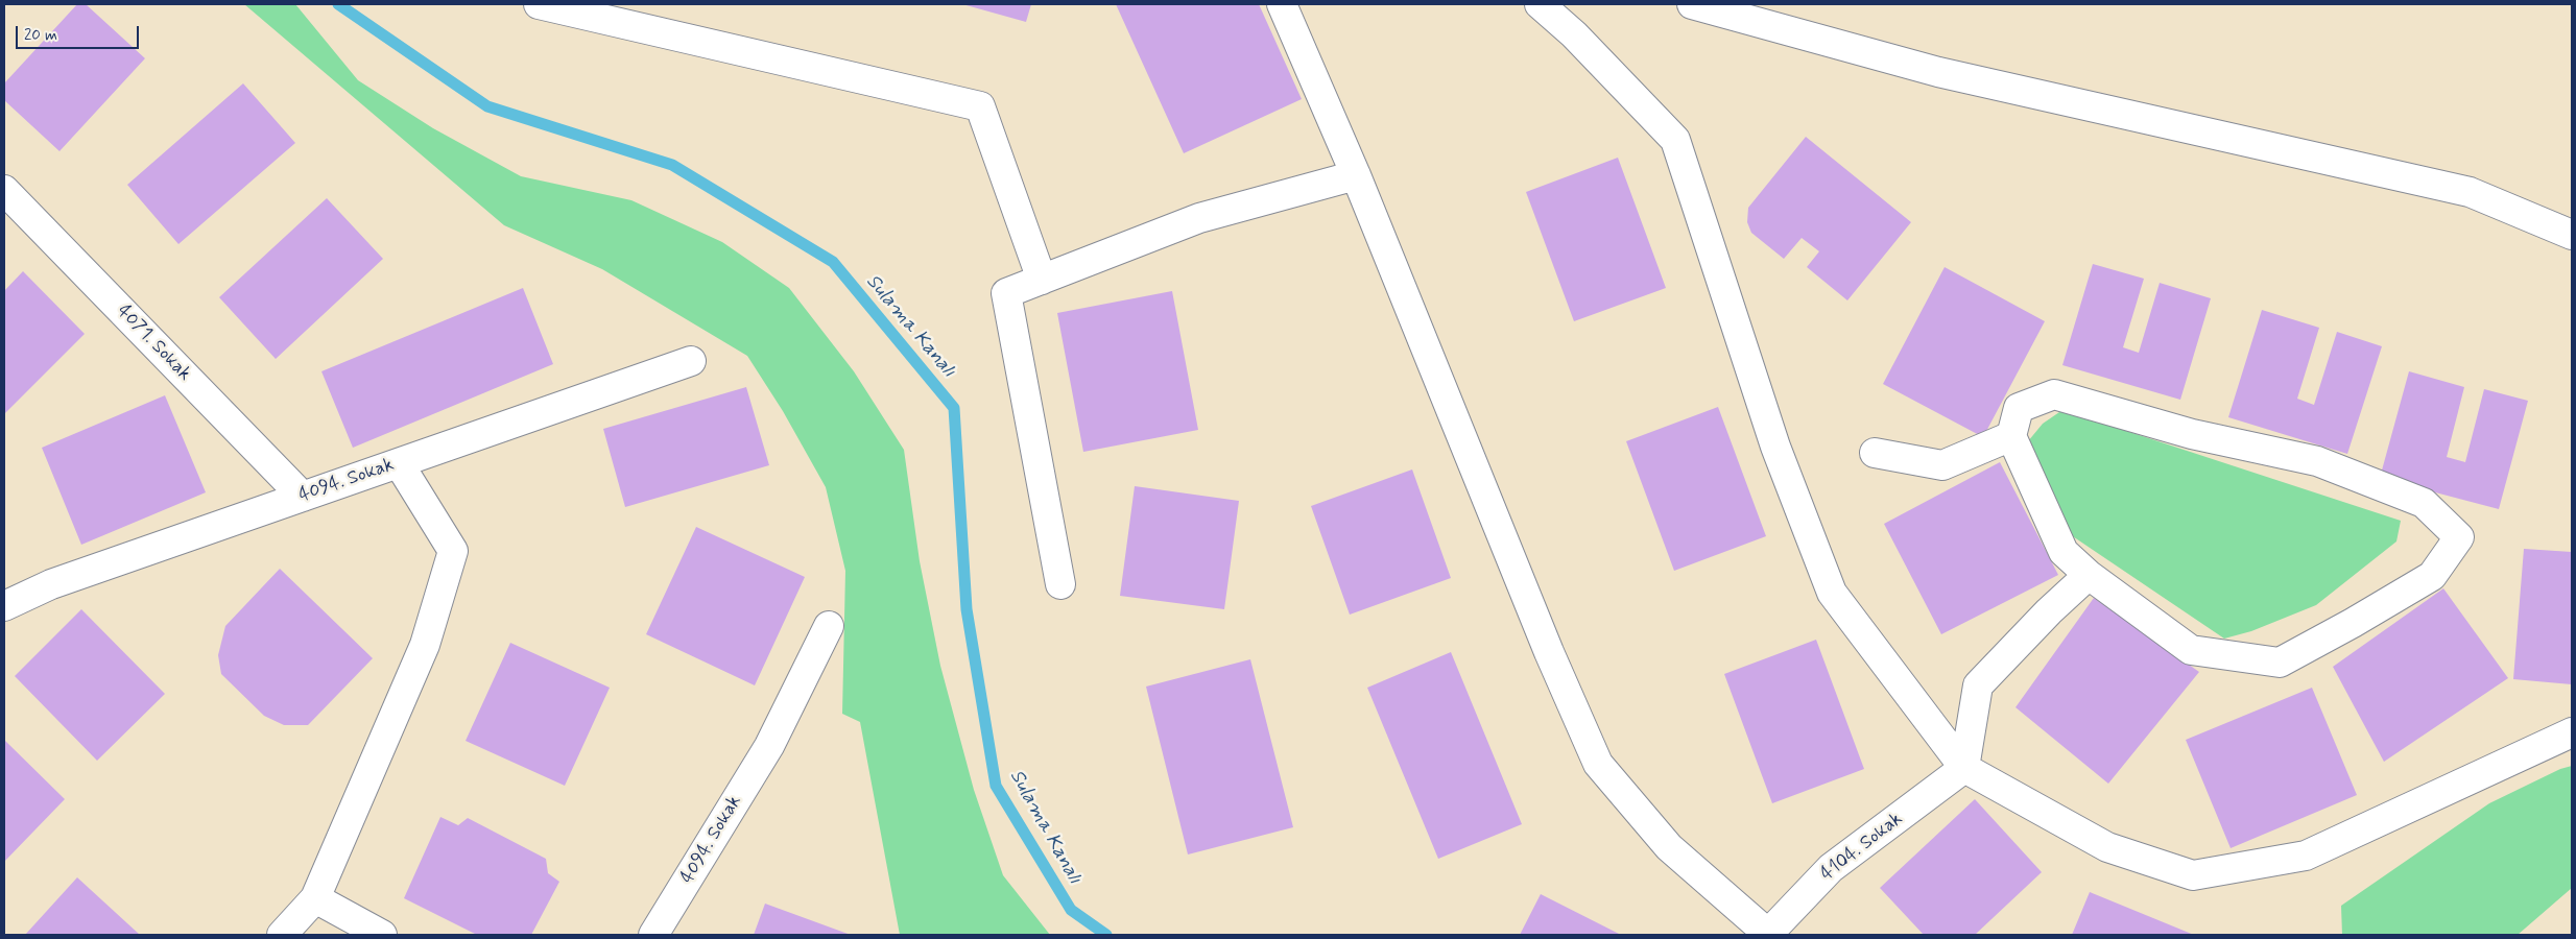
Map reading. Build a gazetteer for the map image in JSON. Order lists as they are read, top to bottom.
{
  "streets": {
    "street": ["4071. Sokak", "4094. Sokak", "4104. Sokak"]
  },
  "crossings": [
    ["4071. Sokak", "4094. Sokak"]
  ],
  "water": ["Sulama Kanalı"],
  "scale_bar": "20 m"
}
